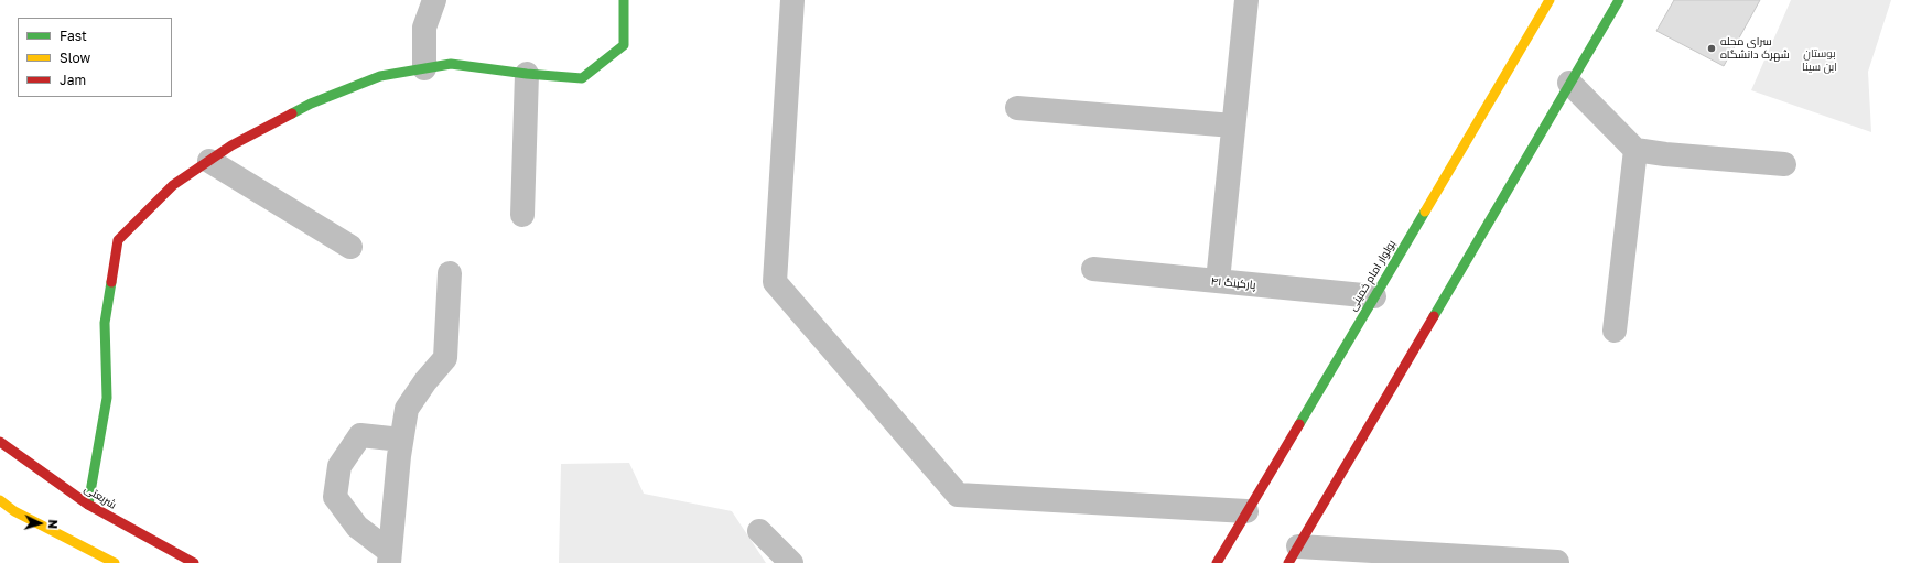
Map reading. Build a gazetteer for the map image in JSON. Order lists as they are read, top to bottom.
{
  "streets": {
    "street": ["بولوار امام خمینی", "پارکینگ ۴۱", "شریعتی"]
  },
  "crossings": [
    ["بولوار امام خمینی", "پارکینگ ۴۱"]
  ],
  "parks": ["بوستان ابن سینا"],
  "places": ["سرای محله شهرک دانشگاه"],
  "legend": ["Fast", "Slow", "Jam"],
  "north": "right"
}
